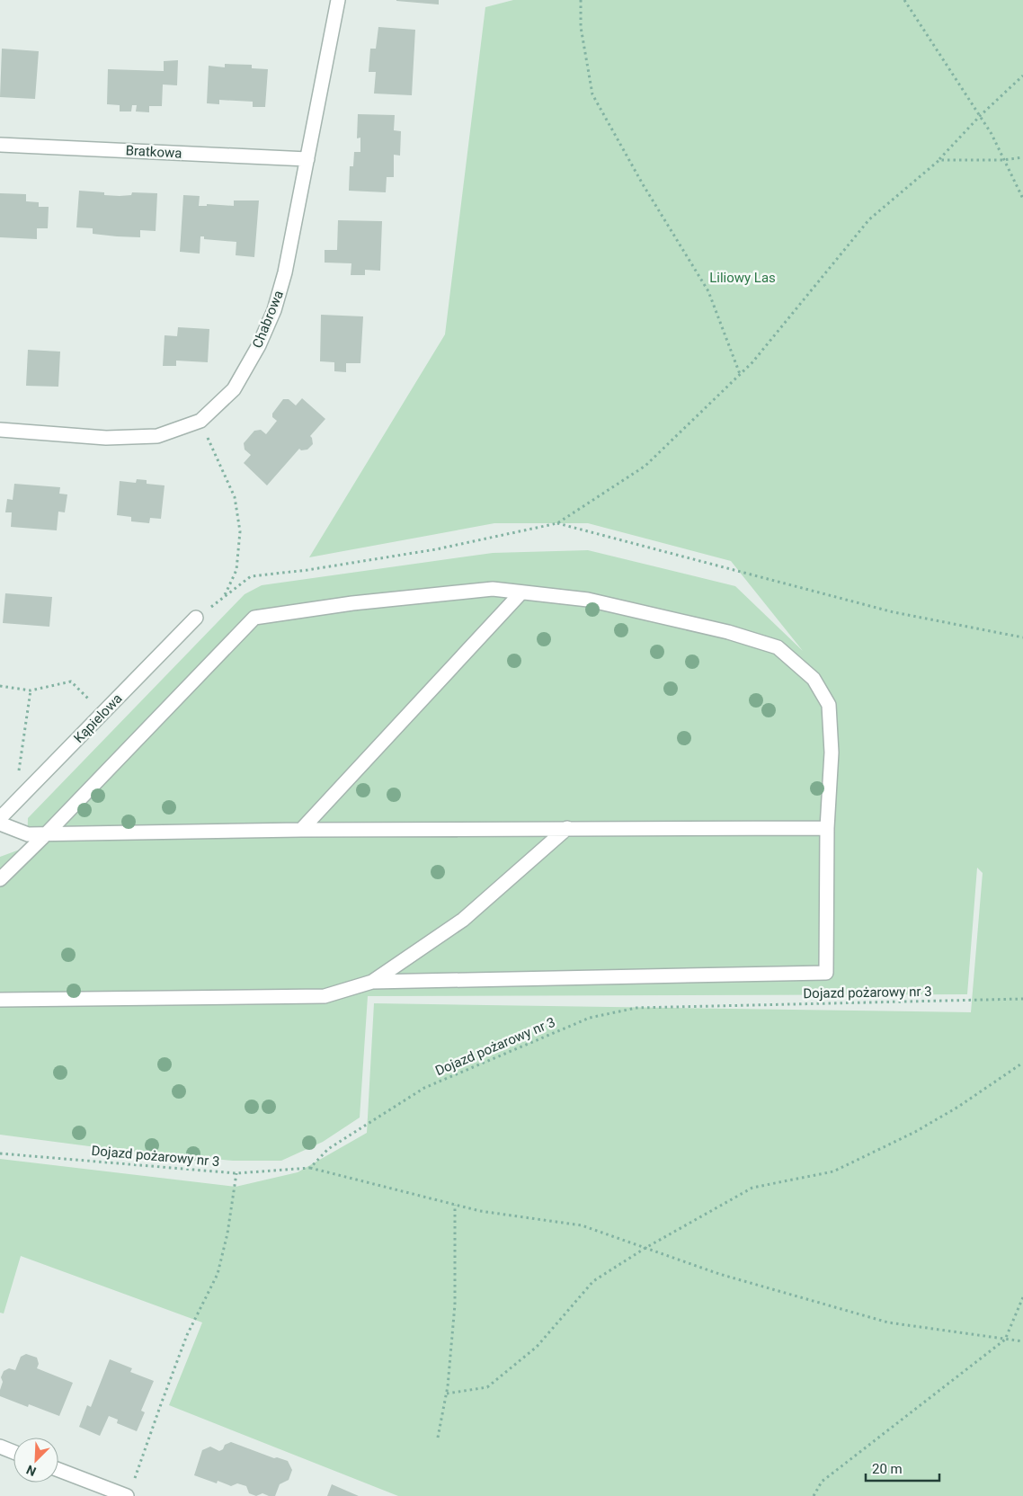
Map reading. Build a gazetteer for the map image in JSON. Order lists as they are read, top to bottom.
{
  "streets": {
    "street": ["Bratkowa", "Chabrowa", "Kąpielowa"],
    "path": ["Dojazd pożarowy nr 3"]
  },
  "crossings": [
    ["Bratkowa", "Chabrowa"]
  ],
  "parks": ["Liliowy Las"],
  "scale_bar": "20 m",
  "north": "bottom left"
}
